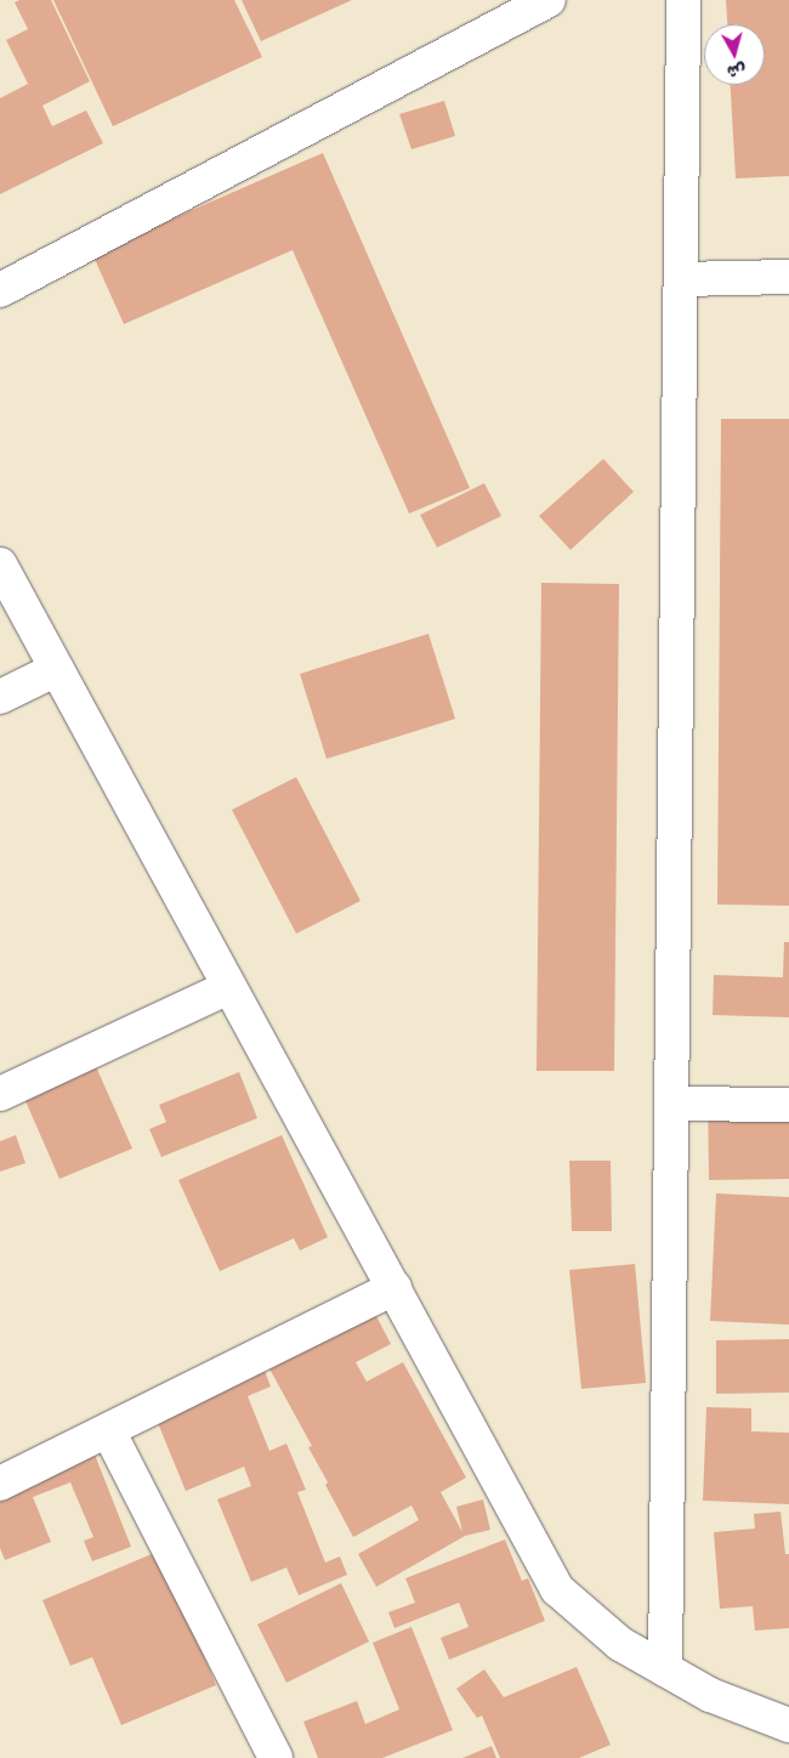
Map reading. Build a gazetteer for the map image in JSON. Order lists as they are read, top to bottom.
{
  "north": "bottom"
}
